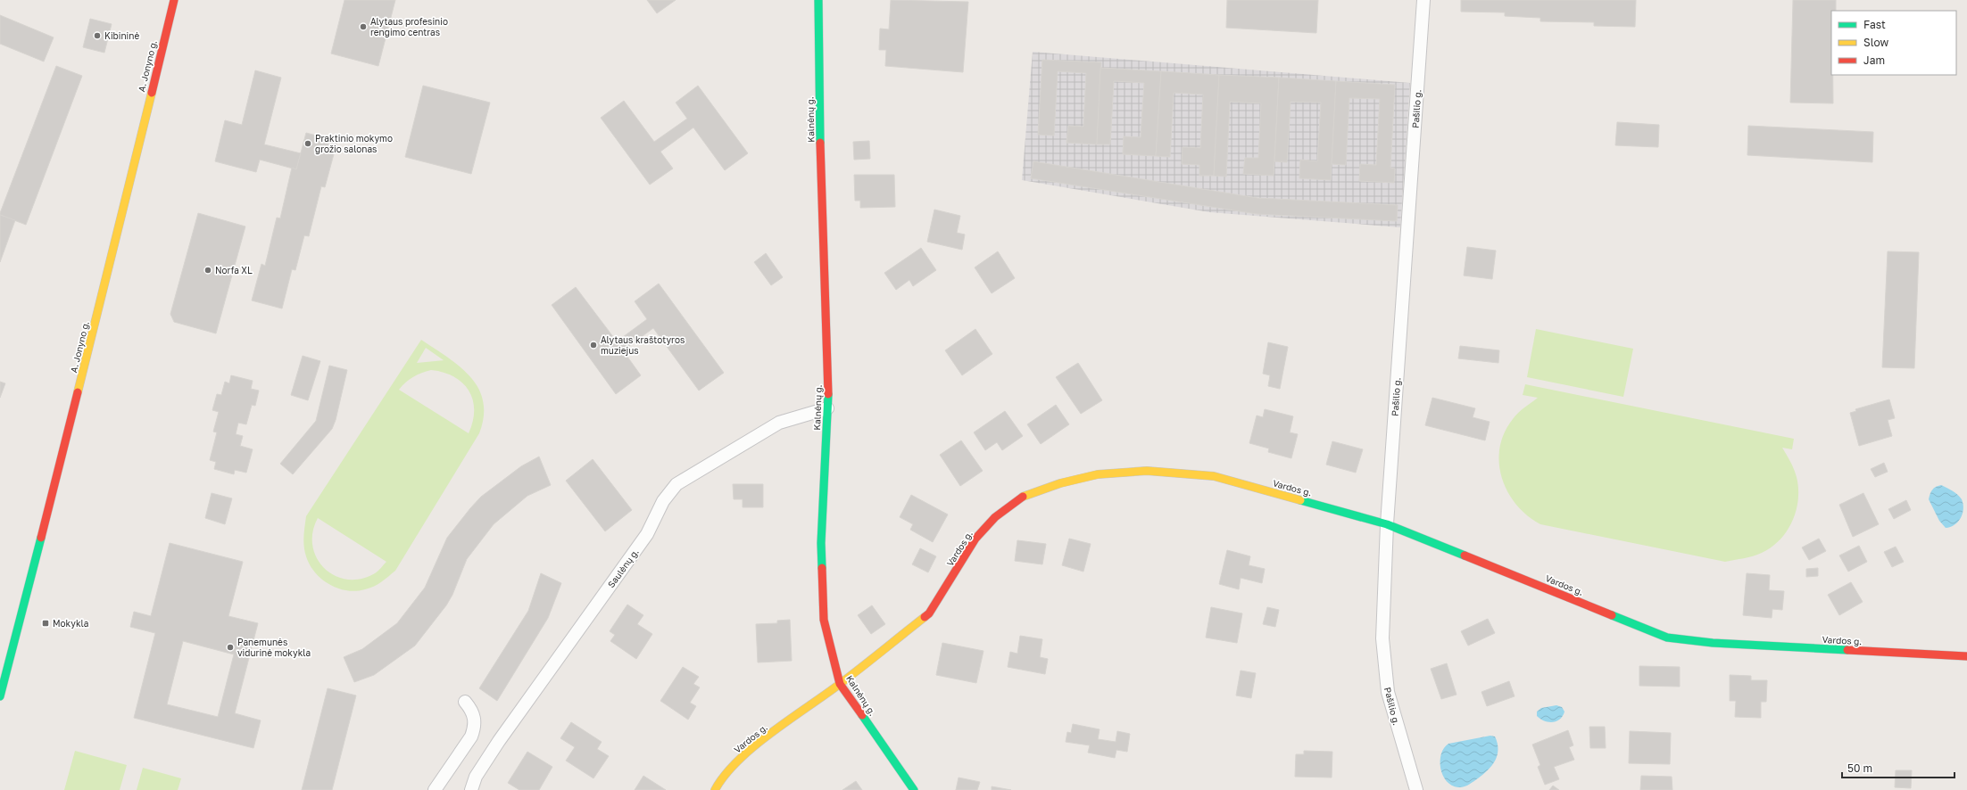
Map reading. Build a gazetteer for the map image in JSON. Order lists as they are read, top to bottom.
{
  "streets": {
    "street": [
      "A. Jonyno g.",
      "Pašilio g.",
      "Kalnėnų g.",
      "Vardos g.",
      "Saulėnų g."
    ]
  },
  "crossings": [
    ["Pašilio g.", "Vardos g."],
    ["Kalnėnų g.", "Vardos g."],
    ["Kalnėnų g.", "Saulėnų g."]
  ],
  "places": {
    "other": [
      "Alytaus profesinio rengimo centras",
      "Kibininė",
      "Praktinio mokymo grožio salonas",
      "Norfa XL",
      "Alytaus kraštotyros muziejus",
      "Panemunės vidurinė mokykla"
    ],
    "transit": ["Mokykla"]
  },
  "legend": ["Fast", "Slow", "Jam"],
  "scale_bar": "50 m"
}
